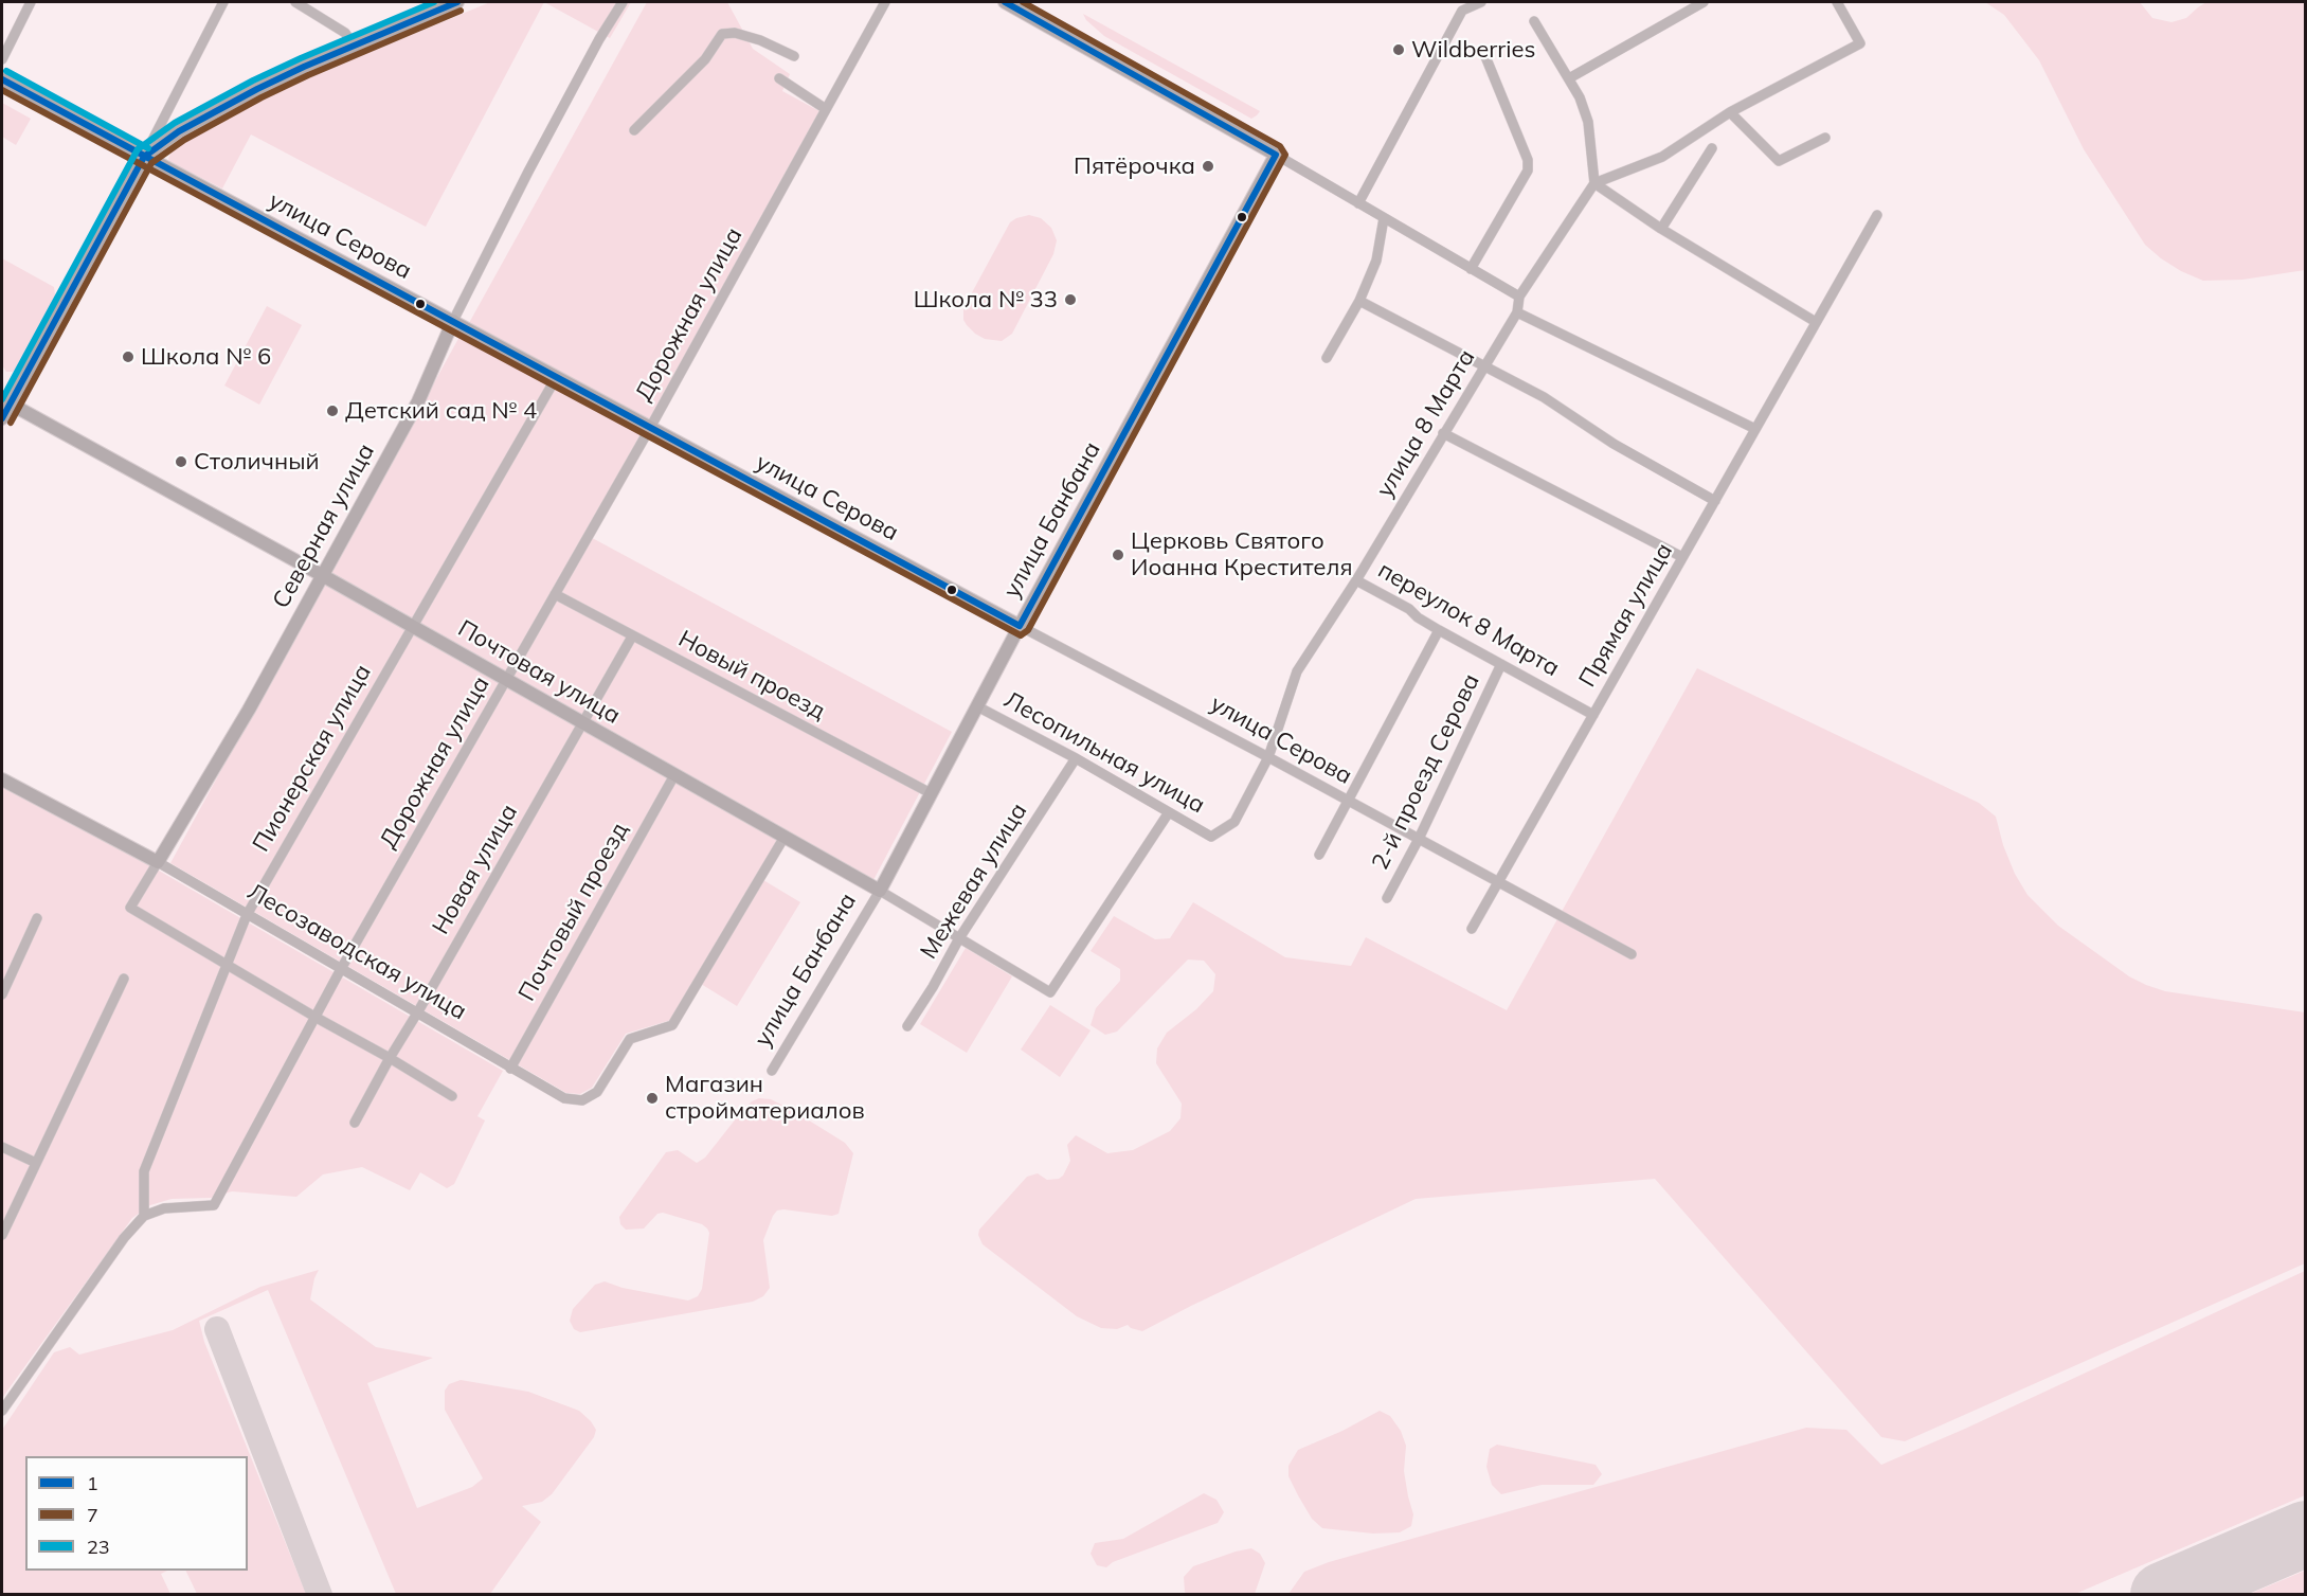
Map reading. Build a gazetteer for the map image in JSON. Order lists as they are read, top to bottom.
{
  "streets": {
    "street": [
      "улица Серова",
      "Дорожная улица",
      "улица 8 Марта",
      "улица Банбана",
      "Северная улица",
      "Прямая улица",
      "переулок 8 Марта",
      "Почтовая улица",
      "Новый проезд",
      "Лесопильная улица",
      "Пионерская улица",
      "2-й проезд Серова",
      "Новая улица",
      "Межевая улица",
      "Почтовый проезд",
      "Лесозаводская улица"
    ]
  },
  "crossings": [
    ["улица Серова", "Дорожная улица"],
    ["улица Серова", "улица 8 Марта"],
    ["улица Серова", "улица Банбана"],
    ["улица Серова", "Северная улица"],
    ["улица Серова", "Прямая улица"],
    ["улица Серова", "Пионерская улица"],
    ["улица Серова", "2-й проезд Серова"],
    ["Дорожная улица", "Почтовая улица"],
    ["Дорожная улица", "Новый проезд"],
    ["Дорожная улица", "Пионерская улица"],
    ["Дорожная улица", "Лесозаводская улица"],
    ["улица 8 Марта", "переулок 8 Марта"],
    ["улица 8 Марта", "Лесопильная улица"],
    ["улица Банбана", "Почтовая улица"],
    ["улица Банбана", "Новый проезд"],
    ["улица Банбана", "Лесопильная улица"],
    ["Северная улица", "Почтовая улица"],
    ["Северная улица", "Лесозаводская улица"],
    ["Прямая улица", "переулок 8 Марта"],
    ["переулок 8 Марта", "2-й проезд Серова"],
    ["Почтовая улица", "Лесопильная улица"],
    ["Почтовая улица", "Пионерская улица"],
    ["Почтовая улица", "Новая улица"],
    ["Почтовая улица", "Межевая улица"],
    ["Почтовая улица", "Почтовый проезд"],
    ["Почтовая улица", "Лесозаводская улица"],
    ["Новый проезд", "Новая улица"],
    ["Лесопильная улица", "Межевая улица"],
    ["Пионерская улица", "Лесозаводская улица"],
    ["Новая улица", "Лесозаводская улица"],
    ["Почтовый проезд", "Лесозаводская улица"]
  ],
  "places": [
    "Wildberries",
    "Пятёрочка",
    "Школа № 33",
    "Школа № 6",
    "Детский сад № 4",
    "Столичный",
    "Церковь Святого Иоанна Крестителя",
    "Магазин стройматериалов"
  ],
  "lines": ["transit line 1", "transit line 7", "transit line 23"],
  "legend": ["1", "7", "23"]
}
